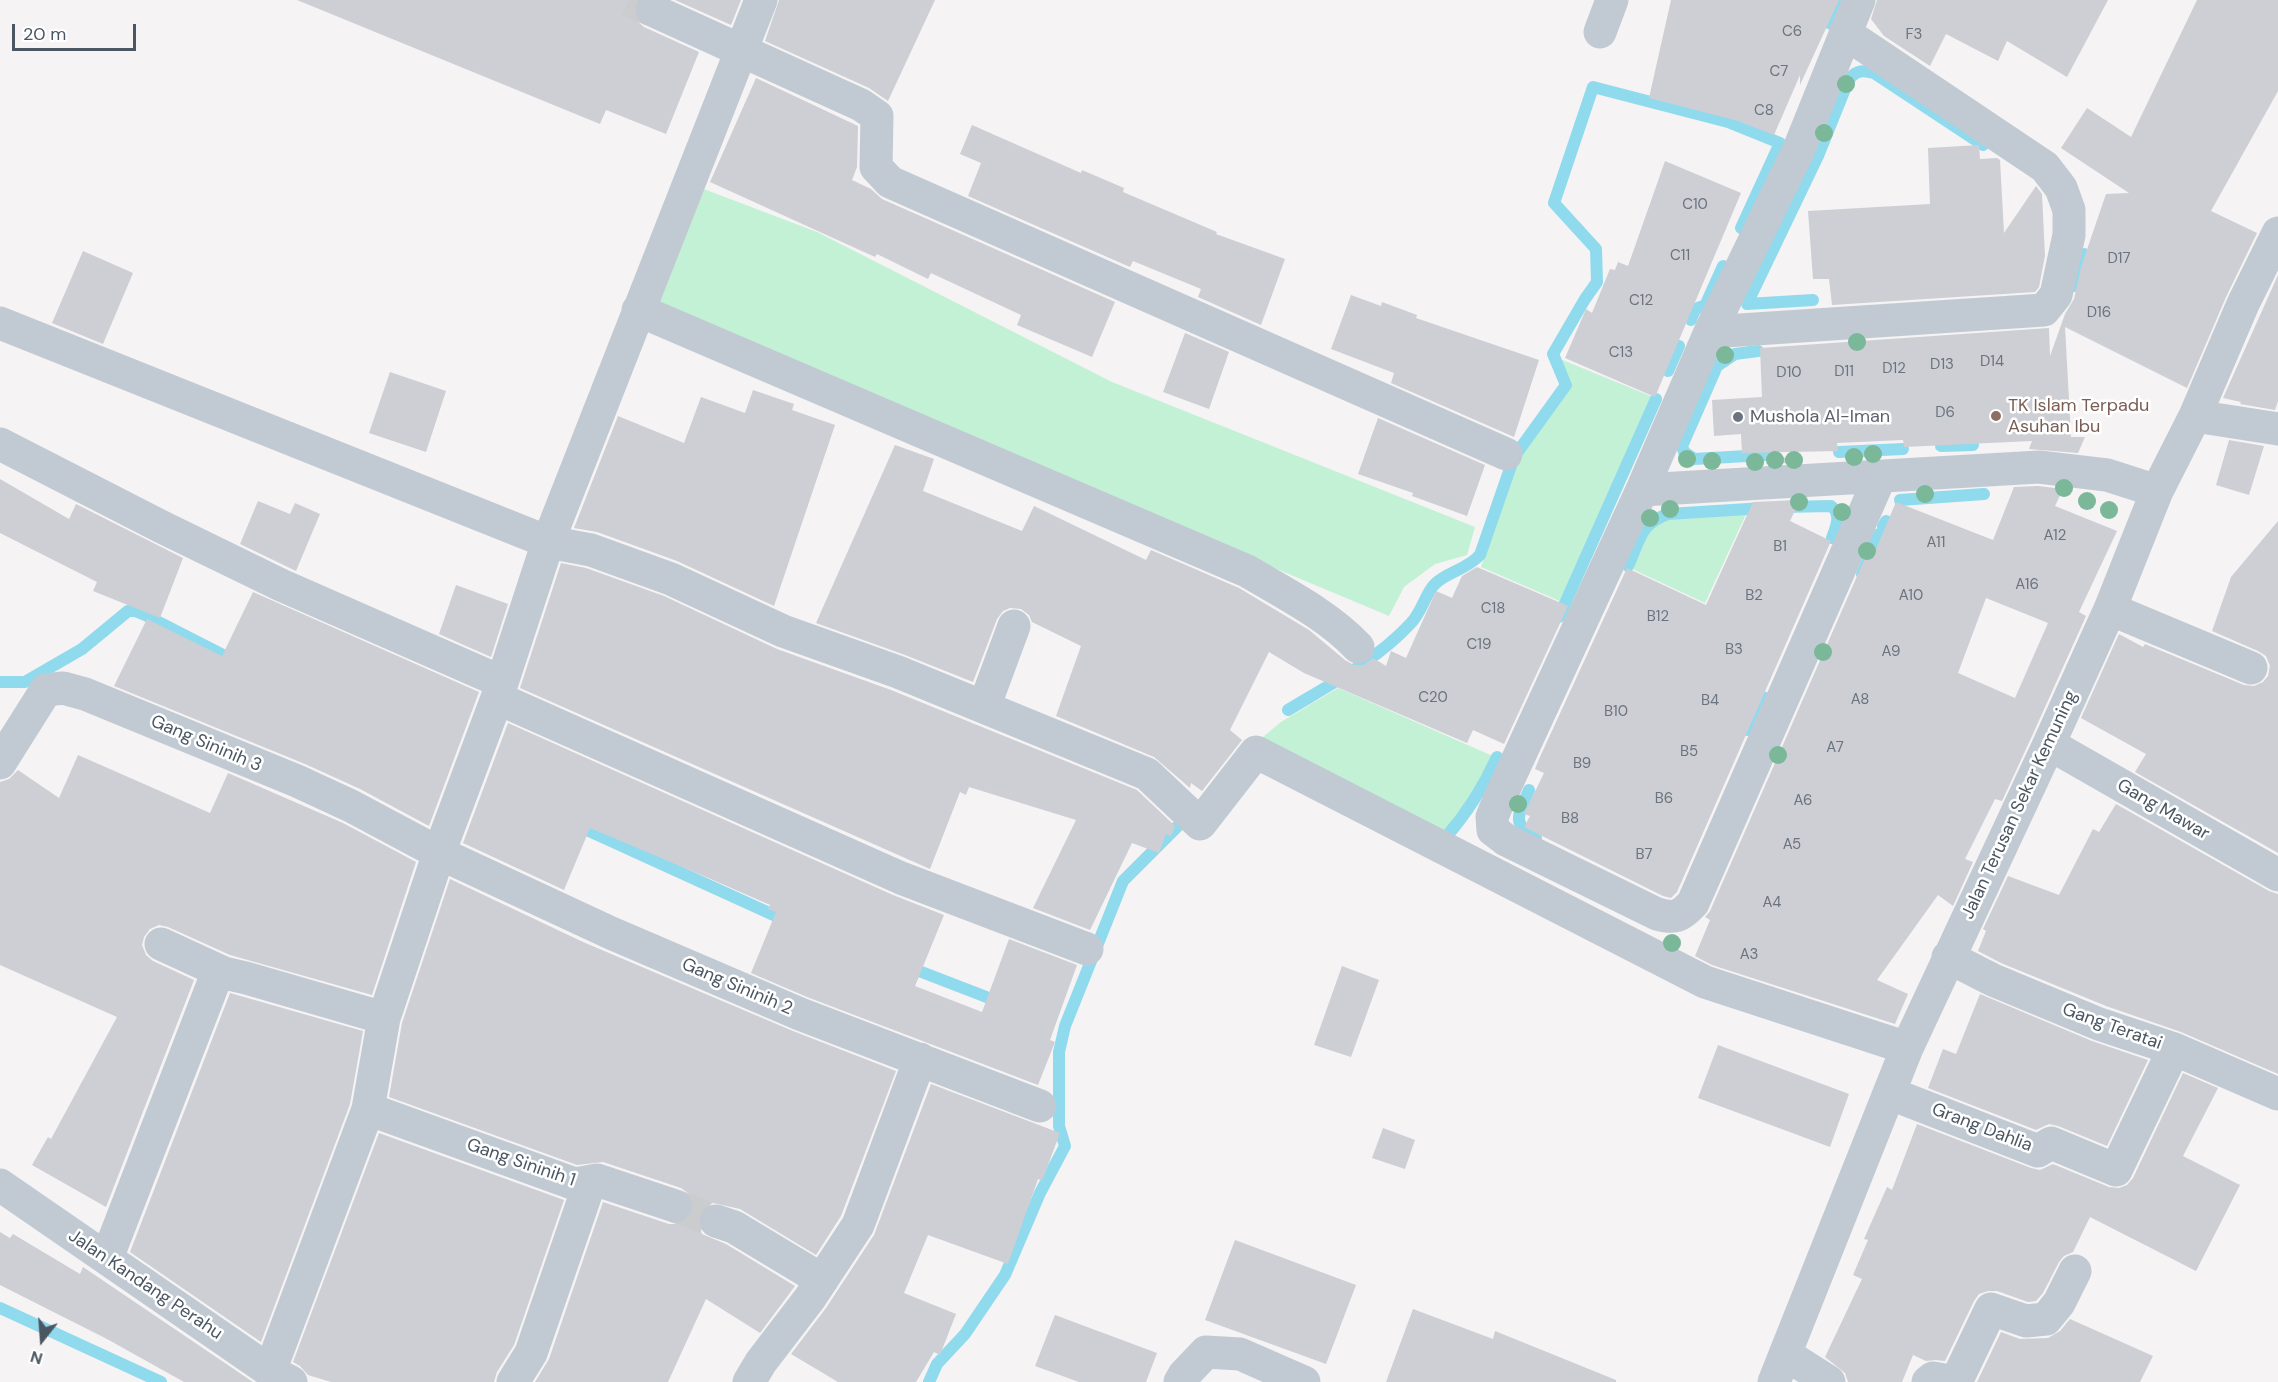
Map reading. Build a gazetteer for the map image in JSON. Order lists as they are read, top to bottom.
{
  "streets": {
    "street": [
      "Gang Sininih 3",
      "Jalan Terusan Sekar Kemuning",
      "Gang Mawar",
      "Gang Sininih 2",
      "Gang Teratai",
      "Grang Dahlia",
      "Gang Sininih 1",
      "Jalan Kandang Perahu"
    ]
  },
  "crossings": [
    ["Gang Sininih 3", "Gang Sininih 2"],
    ["Jalan Terusan Sekar Kemuning", "Gang Mawar"],
    ["Jalan Terusan Sekar Kemuning", "Gang Teratai"],
    ["Jalan Terusan Sekar Kemuning", "Grang Dahlia"],
    ["Gang Teratai", "Grang Dahlia"]
  ],
  "places": ["TK Islam Terpadu Asuhan Ibu", "Mushola Al-Iman"],
  "house_numbers": [
    "C6",
    "F3",
    "C7",
    "C8",
    "C10",
    "C11",
    "D17",
    "C12",
    "D16",
    "C13",
    "D14",
    "D13",
    "D12",
    "D11",
    "D10",
    "D6",
    "A12",
    "A11",
    "B1",
    "A16",
    "B2",
    "A10",
    "C18",
    "B12",
    "C19",
    "B3",
    "A9",
    "C20",
    "A8",
    "B4",
    "B10",
    "A7",
    "B5",
    "B9",
    "B6",
    "A6",
    "B8",
    "A5",
    "B7",
    "A4",
    "A3"
  ],
  "scale_bar": "20 m",
  "north": "bottom"
}
